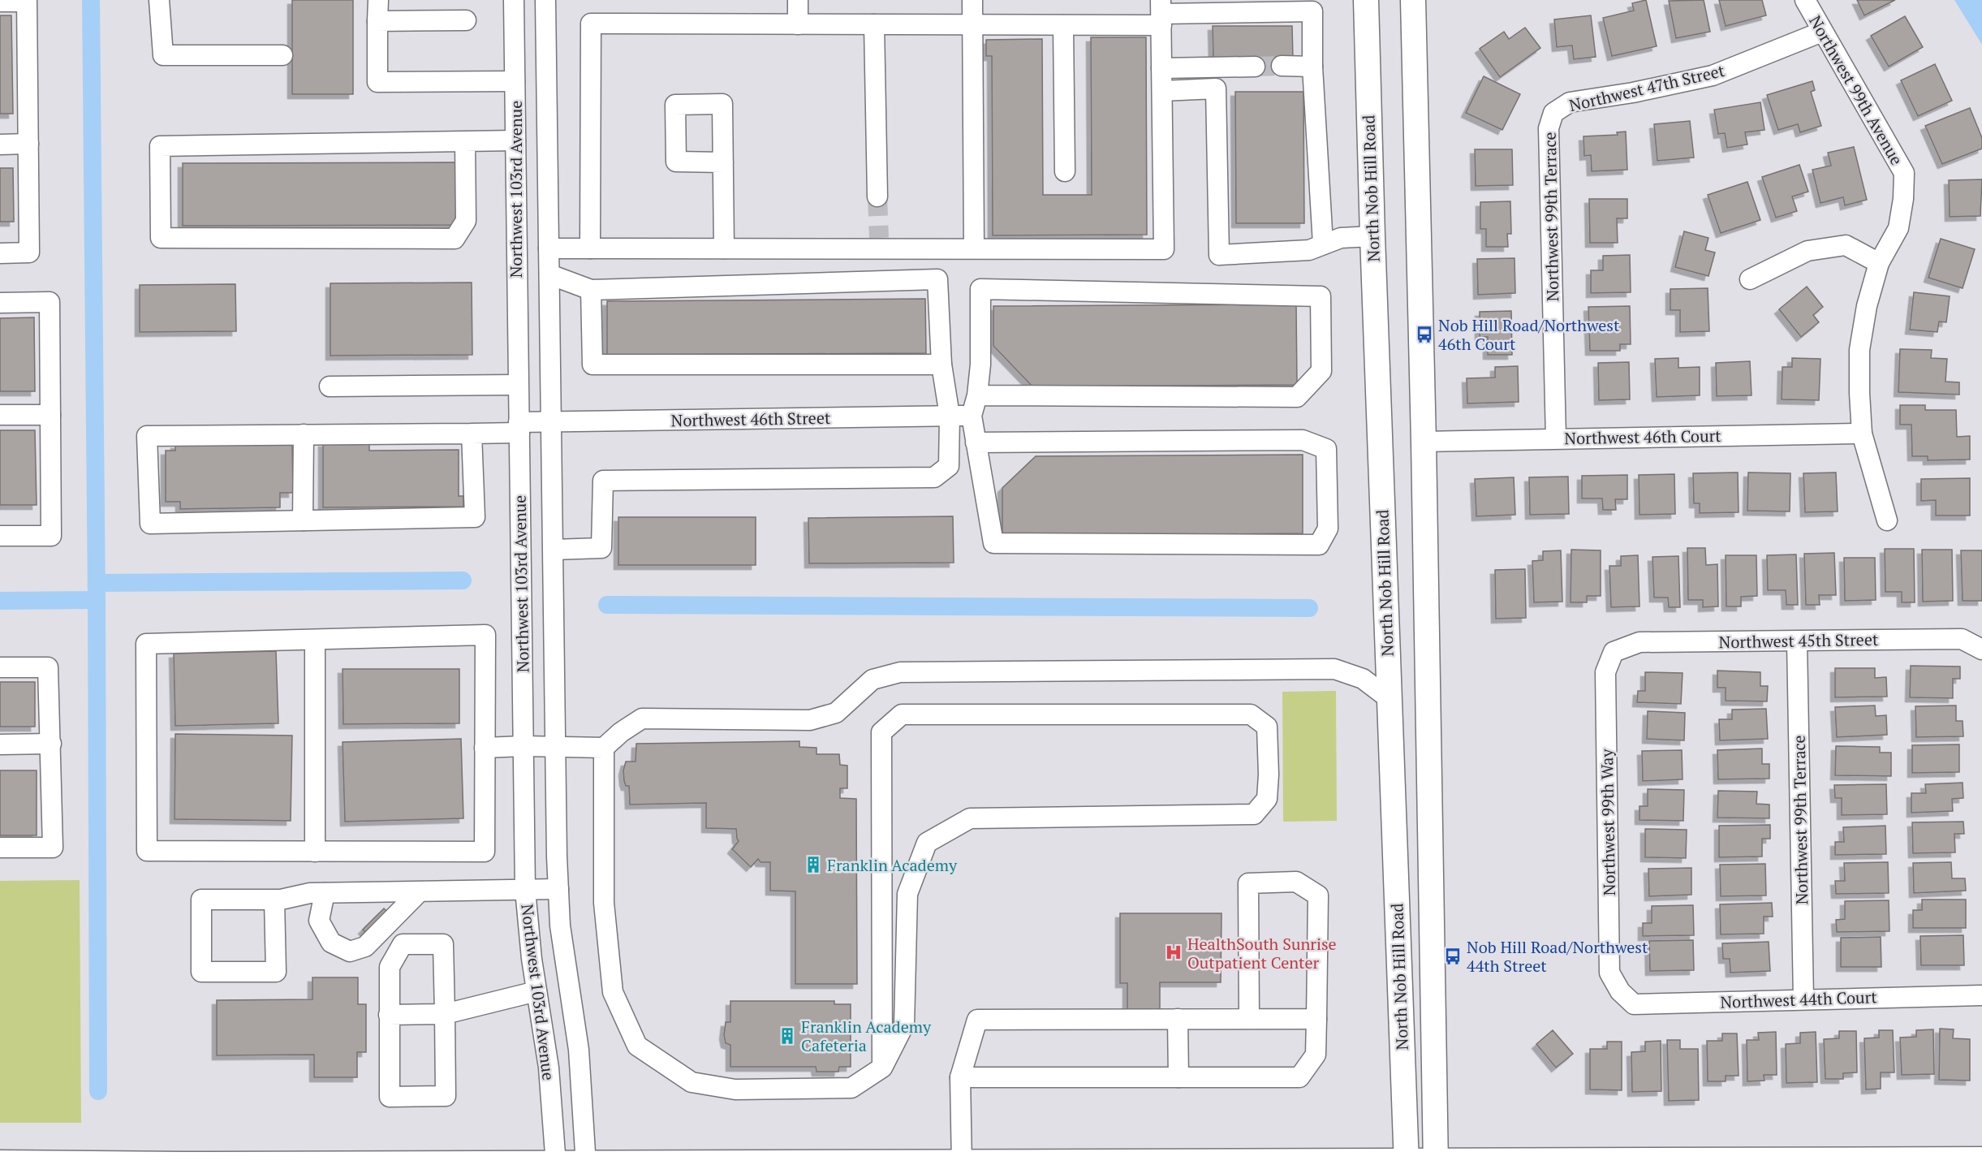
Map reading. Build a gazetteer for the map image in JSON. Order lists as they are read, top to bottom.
{
  "streets": {
    "main road": ["North Nob Hill Road"],
    "street": [
      "Northwest 47th Street",
      "Northwest 99th Avenue",
      "Northwest 103rd Avenue",
      "Northwest 99th Terrace",
      "Northwest 46th Street",
      "Northwest 46th Court",
      "Northwest 45th Street",
      "Northwest 99th Way",
      "Northwest 44th Court"
    ]
  },
  "crossings": [
    ["Northwest 47th Street", "Northwest 99th Avenue"],
    ["Northwest 47th Street", "Northwest 99th Terrace"],
    ["Northwest 99th Avenue", "Northwest 46th Court"],
    ["North Nob Hill Road", "Northwest 46th Court"],
    ["Northwest 103rd Avenue", "Northwest 46th Street"],
    ["Northwest 99th Terrace", "Northwest 46th Court"],
    ["Northwest 99th Terrace", "Northwest 45th Street"],
    ["Northwest 99th Terrace", "Northwest 44th Court"],
    ["Northwest 45th Street", "Northwest 99th Way"],
    ["Northwest 99th Way", "Northwest 44th Court"]
  ],
  "places": {
    "bus stop": ["Nob Hill Road/Northwest 46th Court", "Nob Hill Road/Northwest 44th Street"],
    "building": ["Franklin Academy", "Franklin Academy Cafeteria"],
    "hospital": ["HealthSouth Sunrise Outpatient Center"]
  }
}
